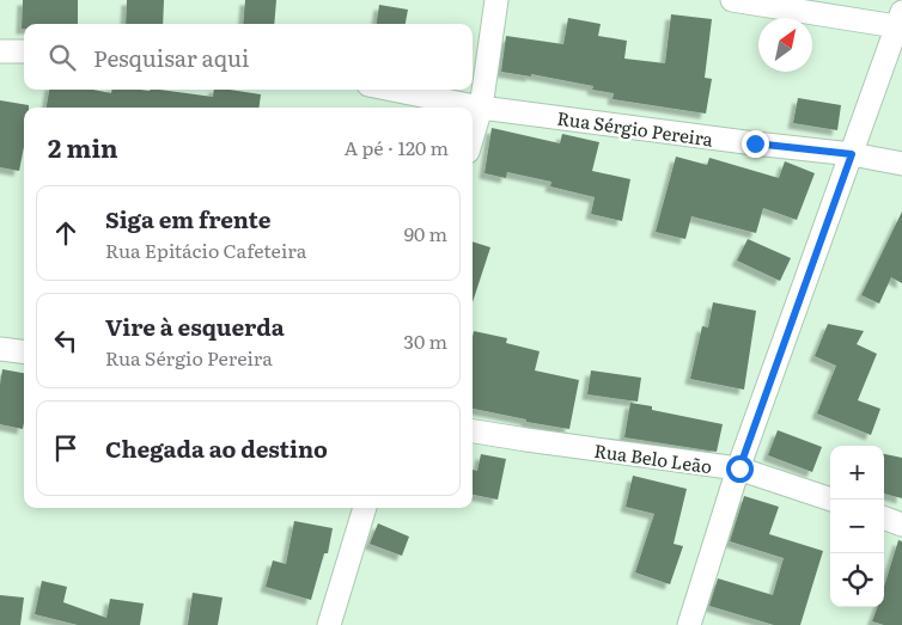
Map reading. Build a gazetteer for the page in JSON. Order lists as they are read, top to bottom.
{
  "streets": {
    "street": ["Rua Sérgio Pereira", "Rua Belo Leão"]
  },
  "north": "top right",
  "page": {
    "search": "Pesquisar aqui",
    "heading": ["2 min", "A pé · 120 m"],
    "list": [
      ["Siga em frente", "Rua Epitácio Cafeteira", "90 m"],
      ["Vire à esquerda", "Rua Sérgio Pereira", "30 m"],
      "Chegada ao destino"
    ],
    "map_buttons": ["+", "−"]
  }
}
